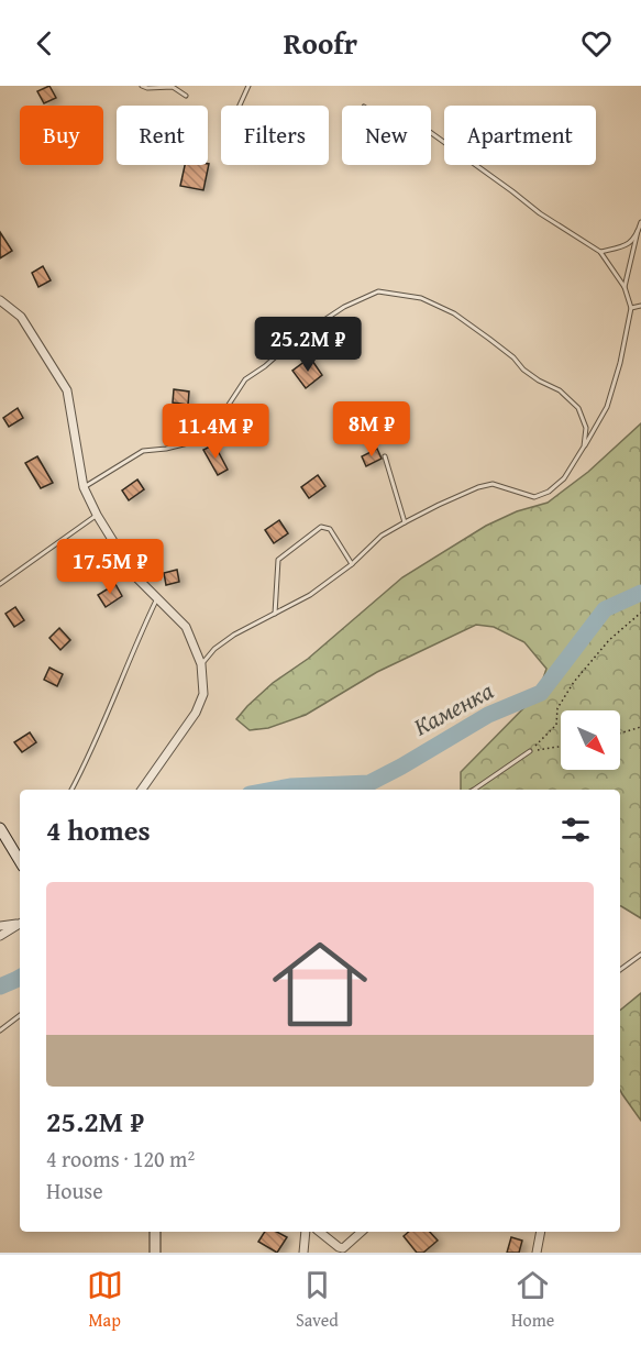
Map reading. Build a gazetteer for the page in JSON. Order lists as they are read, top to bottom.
{
  "water": ["Каменка"],
  "north": "bottom right",
  "page": {
    "header": "Roofr",
    "chip": [
      "Buy",
      "Rent",
      "Filters",
      "New",
      "Apartment"
    ],
    "price": [
      "25.2M ₽",
      "8M ₽",
      "11.4M ₽",
      "17.5M ₽"
    ],
    "heading": "4 homes",
    "list": [
      {
        "name": "25.2M ₽",
        "note": "4 rooms · 120 m² · House"
      }
    ],
    "tabs": ["Map", "Saved", "Home"]
  }
}
